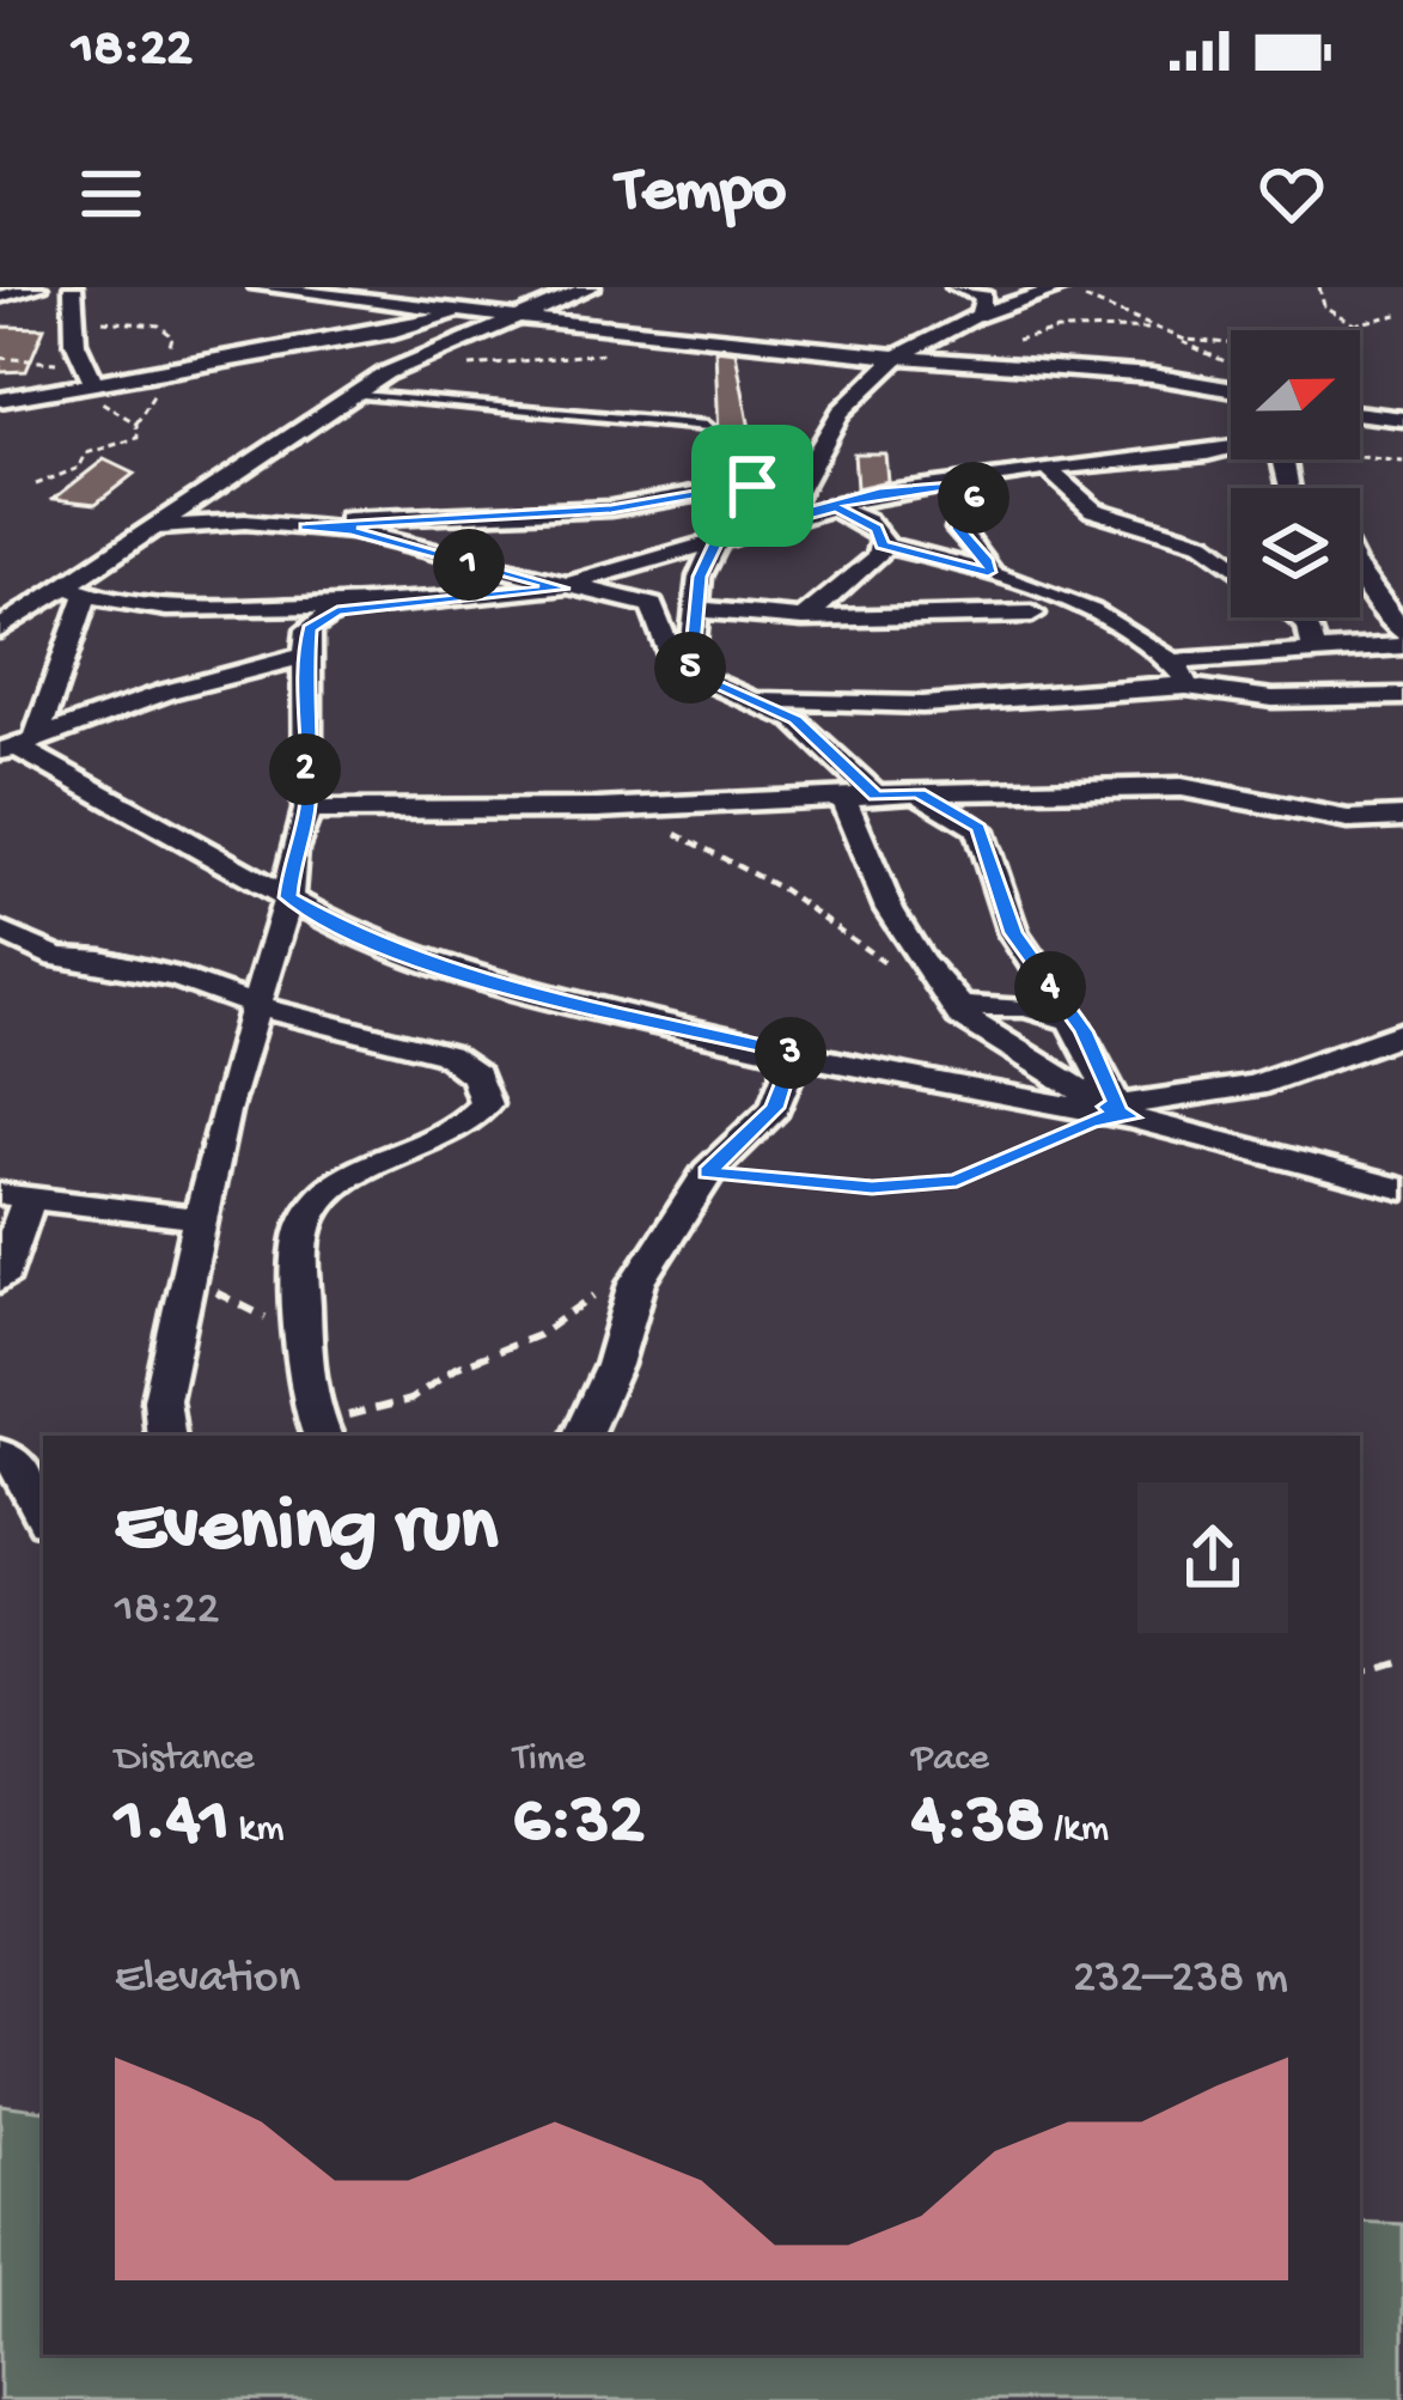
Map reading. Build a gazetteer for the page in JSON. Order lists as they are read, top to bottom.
{
  "north": "right",
  "page": {
    "status": "18:22",
    "header": "Tempo",
    "pins": [
      "6",
      "1",
      "5",
      "2",
      "4",
      "3"
    ],
    "heading": ["Evening run", "18:22"],
    "stats": [
      ["Distance", "1.41 km"],
      ["Time", "6:32"],
      ["Pace", "4:38 /km"]
    ],
    "chart": ["Elevation", "232–238 m"]
  }
}
